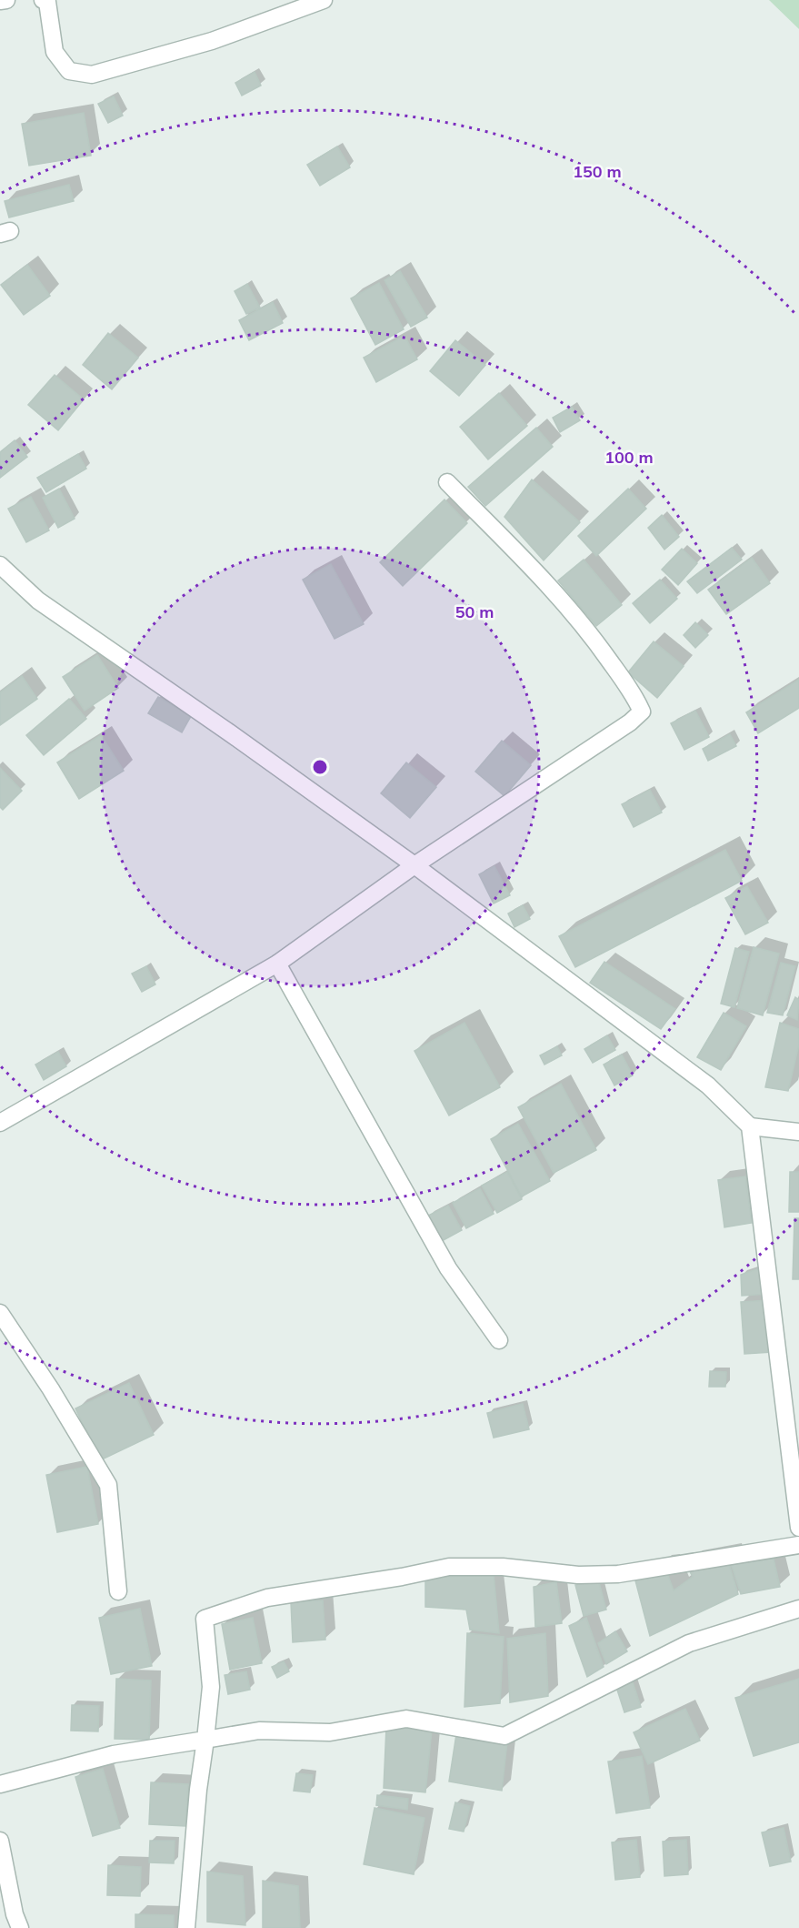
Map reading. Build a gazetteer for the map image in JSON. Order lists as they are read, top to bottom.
{
  "rings": ["150 m", "100 m", "50 m"]
}
